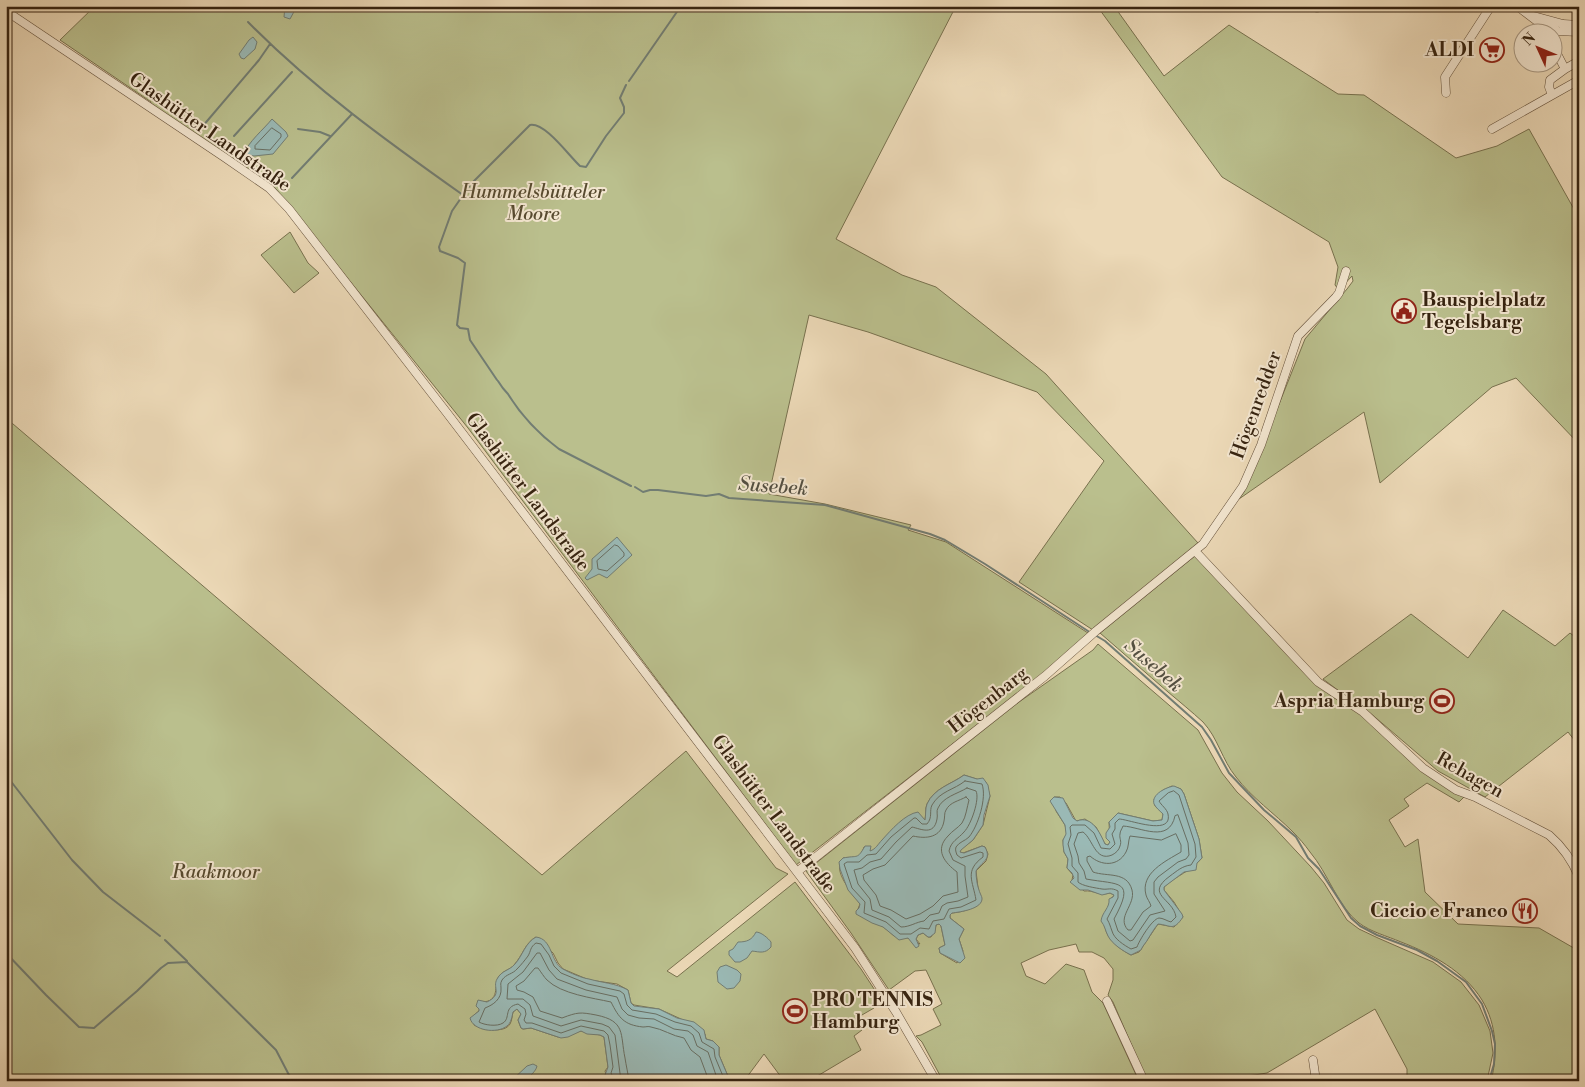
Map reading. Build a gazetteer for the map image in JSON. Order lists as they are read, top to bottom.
{
  "streets": {
    "street": [
      "Glashütter Landstraße",
      "Högenredder",
      "Högenbarg",
      "Rehagen"
    ]
  },
  "crossings": [
    ["Glashütter Landstraße", "Högenbarg"],
    ["Högenredder", "Högenbarg"],
    ["Högenredder", "Rehagen"],
    ["Högenbarg", "Rehagen"]
  ],
  "water": ["Susebek"],
  "parks": ["Hummelsbütteler Moore", "Raakmoor"],
  "places": {
    "supermarket": ["ALDI"],
    "public building": ["Bauspielplatz Tegelsbarg"],
    "sports": ["Aspria Hamburg", "PRO TENNIS Hamburg"],
    "restaurant": ["Ciccio e Franco"]
  },
  "north": "top left"
}
